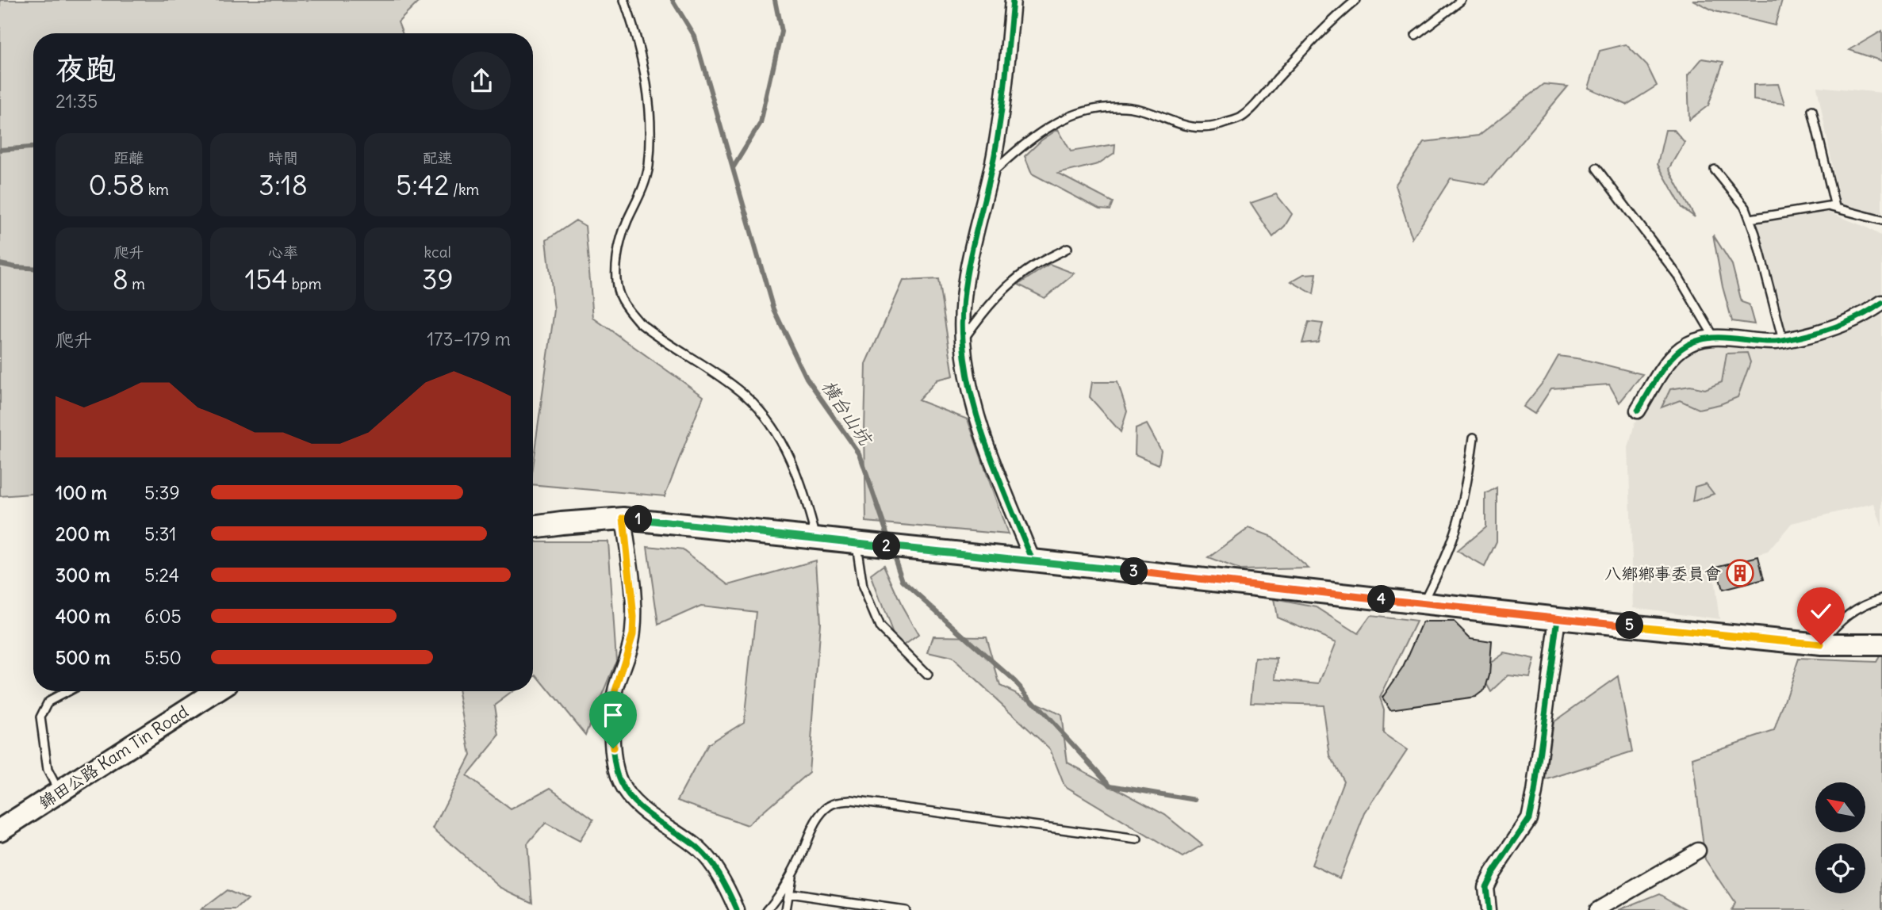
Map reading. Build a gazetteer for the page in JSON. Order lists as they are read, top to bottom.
{
  "streets": {
    "main road": ["錦田公路 Kam Tin Road"]
  },
  "water": ["橫台山坑"],
  "places": {
    "building": ["八鄉鄉事委員會"]
  },
  "north": "top left",
  "page": {
    "heading": ["夜跑", "21:35"],
    "stats": [
      ["距離", "0.58 km"],
      ["時間", "3:18"],
      ["配速", "5:42 /km"],
      ["爬升", "8 m"],
      ["心率", "154 bpm"],
      ["kcal", "39"]
    ],
    "chart": ["爬升", "173–179 m"],
    "list": [
      {
        "name": "100 m",
        "note": "5:39"
      },
      {
        "name": "200 m",
        "note": "5:31"
      },
      {
        "name": "300 m",
        "note": "5:24"
      },
      {
        "name": "400 m",
        "note": "6:05"
      },
      {
        "name": "500 m",
        "note": "5:50"
      }
    ],
    "pins": [
      "1",
      "2",
      "3",
      "4",
      "5"
    ]
  }
}
